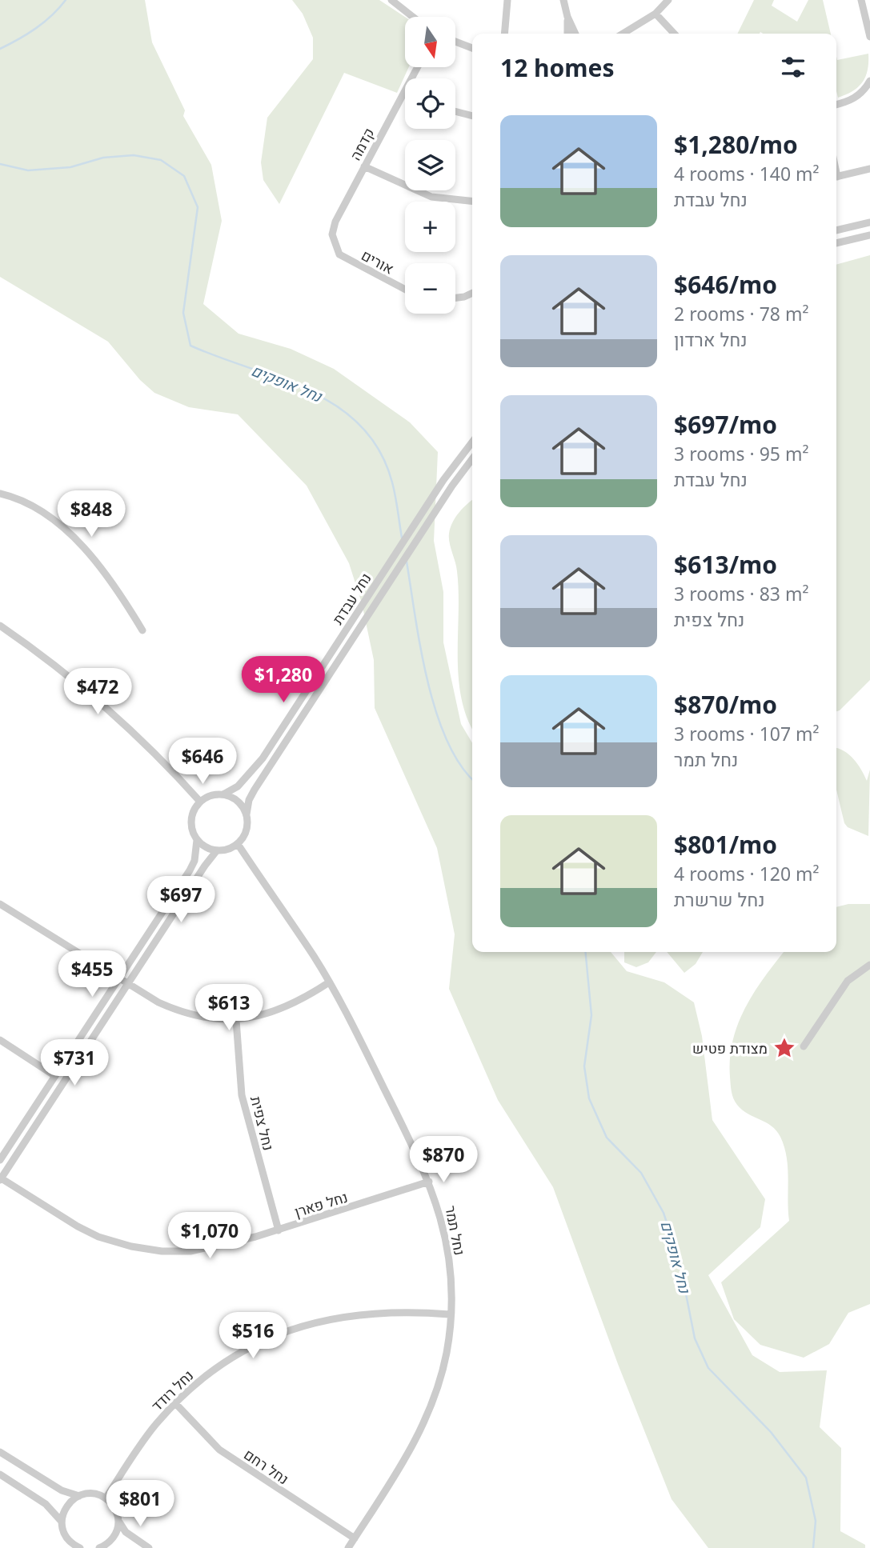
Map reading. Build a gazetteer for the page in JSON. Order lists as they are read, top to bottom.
{
  "streets": {
    "street": [
      "קדמה",
      "אורים",
      "נחל עבדת",
      "נחל צפית",
      "נחל פארן",
      "נחל תמר",
      "נחל רודד",
      "נחל רחם"
    ]
  },
  "crossings": [
    ["קדמה", "אורים"],
    ["נחל עבדת", "נחל תמר"],
    ["נחל צפית", "נחל פארן"],
    ["נחל פארן", "נחל תמר"],
    ["נחל תמר", "נחל רודד"],
    ["נחל תמר", "נחל רחם"],
    ["נחל רודד", "נחל רחם"]
  ],
  "water": ["נחל אופקים"],
  "places": {
    "place": ["מצודת פטיש"]
  },
  "north": "bottom",
  "page": {
    "map_buttons": ["+", "−"],
    "heading": "12 homes",
    "list": [
      {
        "name": "$1,280/mo",
        "note": "4 rooms · 140 m² · נחל עבדת"
      },
      {
        "name": "$646/mo",
        "note": "2 rooms · 78 m² · נחל ארדון"
      },
      {
        "name": "$697/mo",
        "note": "3 rooms · 95 m² · נחל עבדת"
      },
      {
        "name": "$613/mo",
        "note": "3 rooms · 83 m² · נחל צפית"
      },
      {
        "name": "$870/mo",
        "note": "3 rooms · 107 m² · נחל תמר"
      },
      {
        "name": "$801/mo",
        "note": "4 rooms · 120 m² · נחל שרשרת"
      }
    ],
    "price": [
      "$848",
      "$1,280",
      "$472",
      "$646",
      "$697",
      "$455",
      "$613",
      "$731",
      "$870",
      "$1,070",
      "$516",
      "$801"
    ]
  }
}
